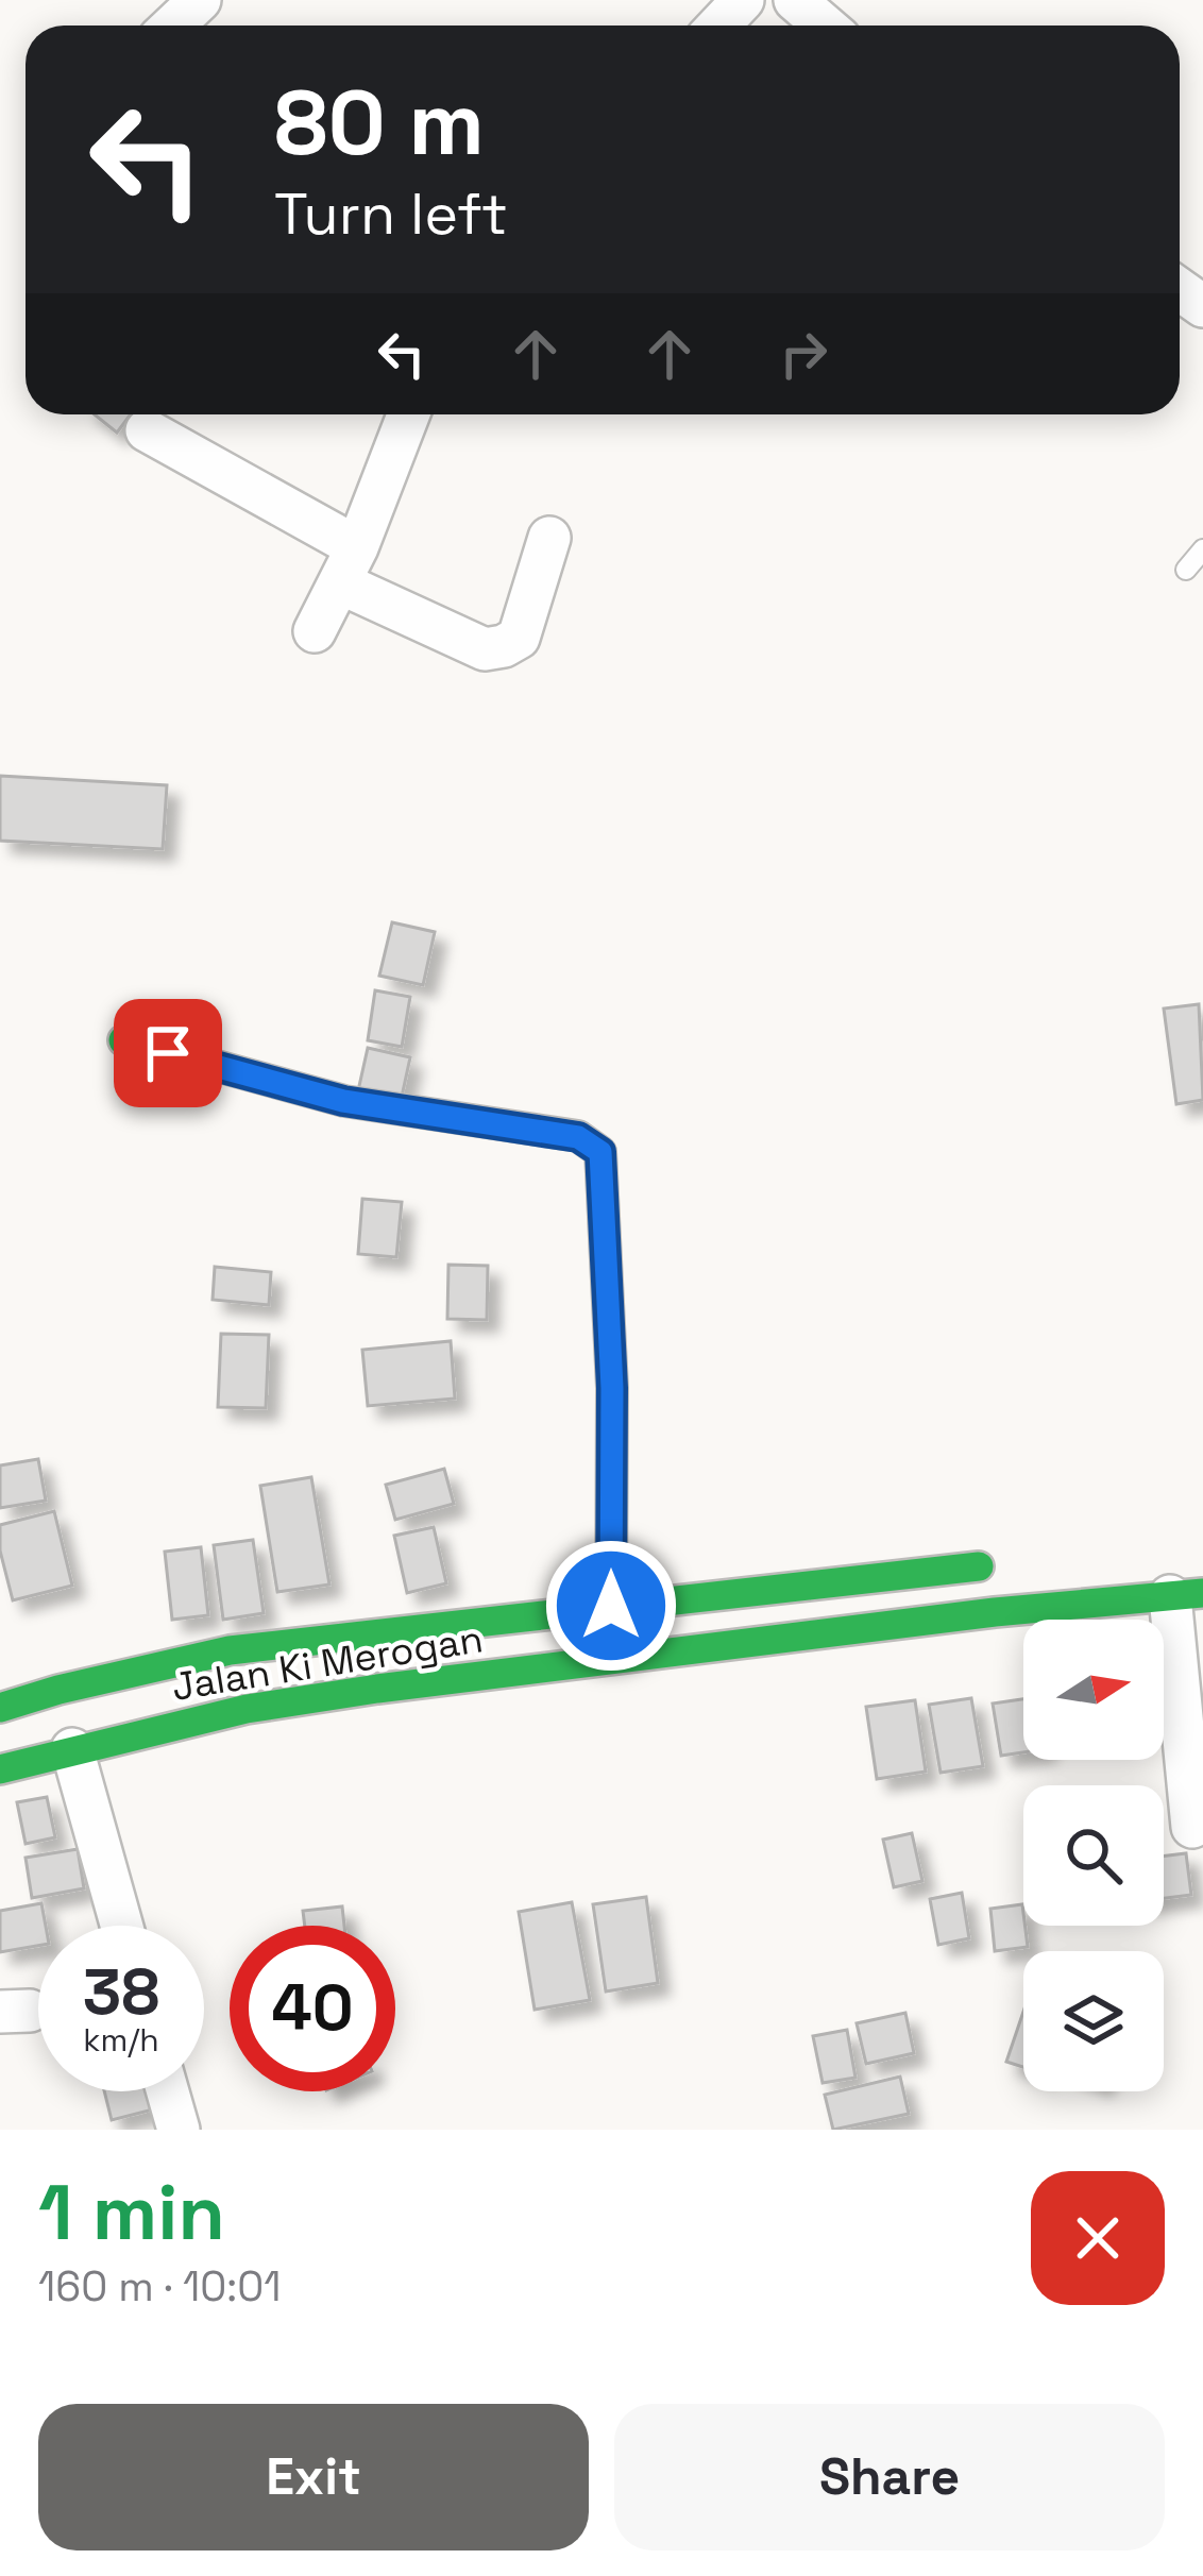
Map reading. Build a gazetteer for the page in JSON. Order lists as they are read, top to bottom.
{
  "streets": {
    "main road": ["Jalan Ki Merogan"]
  },
  "north": "right",
  "page": {
    "turn": ["80 m", "Turn left"],
    "speed": "38 km/h",
    "limit": "40",
    "heading": ["1 min", "160 m · 10:01"],
    "buttons": ["Exit", "Share"]
  }
}
